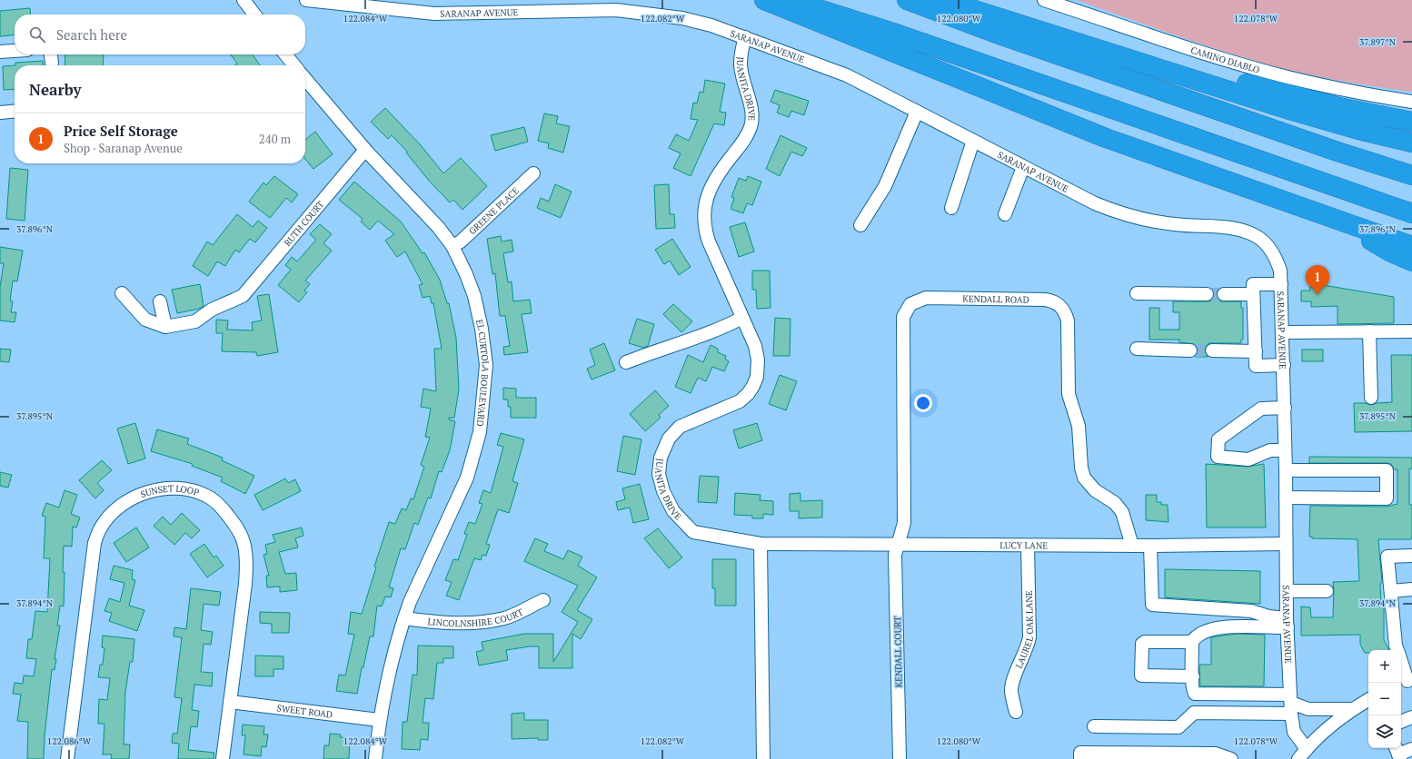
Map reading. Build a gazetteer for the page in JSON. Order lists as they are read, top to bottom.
{
  "streets": {
    "street": [
      "SARANAP AVENUE",
      "CAMINO DIABLO",
      "JUANITA DRIVE",
      "GREENE PLACE",
      "RUTH COURT",
      "KENDALL ROAD",
      "EL CURTOLA BOULEVARD",
      "SUNSET LOOP",
      "LUCY LANE",
      "LINCOLNSHIRE COURT",
      "LAUREL OAK LANE",
      "KENDALL COURT",
      "SWEET ROAD"
    ]
  },
  "crossings": [
    ["SARANAP AVENUE", "JUANITA DRIVE"],
    ["SARANAP AVENUE", "LUCY LANE"],
    ["JUANITA DRIVE", "LUCY LANE"],
    ["GREENE PLACE", "EL CURTOLA BOULEVARD"],
    ["RUTH COURT", "EL CURTOLA BOULEVARD"],
    ["KENDALL ROAD", "LUCY LANE"],
    ["KENDALL ROAD", "KENDALL COURT"],
    ["EL CURTOLA BOULEVARD", "LINCOLNSHIRE COURT"],
    ["EL CURTOLA BOULEVARD", "SWEET ROAD"],
    ["SUNSET LOOP", "SWEET ROAD"],
    ["LUCY LANE", "LAUREL OAK LANE"],
    ["LUCY LANE", "KENDALL COURT"]
  ],
  "page": {
    "search": "Search here",
    "heading": "Nearby",
    "list": [
      {
        "mark": "1",
        "name": "Price Self Storage",
        "note": "Shop · Saranap Avenue",
        "value": "240 m"
      }
    ],
    "pins": "1",
    "map_buttons": ["+", "−"]
  },
  "coordinates": [
    "122.084°W",
    "122.082°W",
    "122.080°W",
    "122.078°W",
    "37.897°N",
    "37.896°N",
    "37.895°N",
    "37.894°N",
    "122.086°W"
  ]
}
